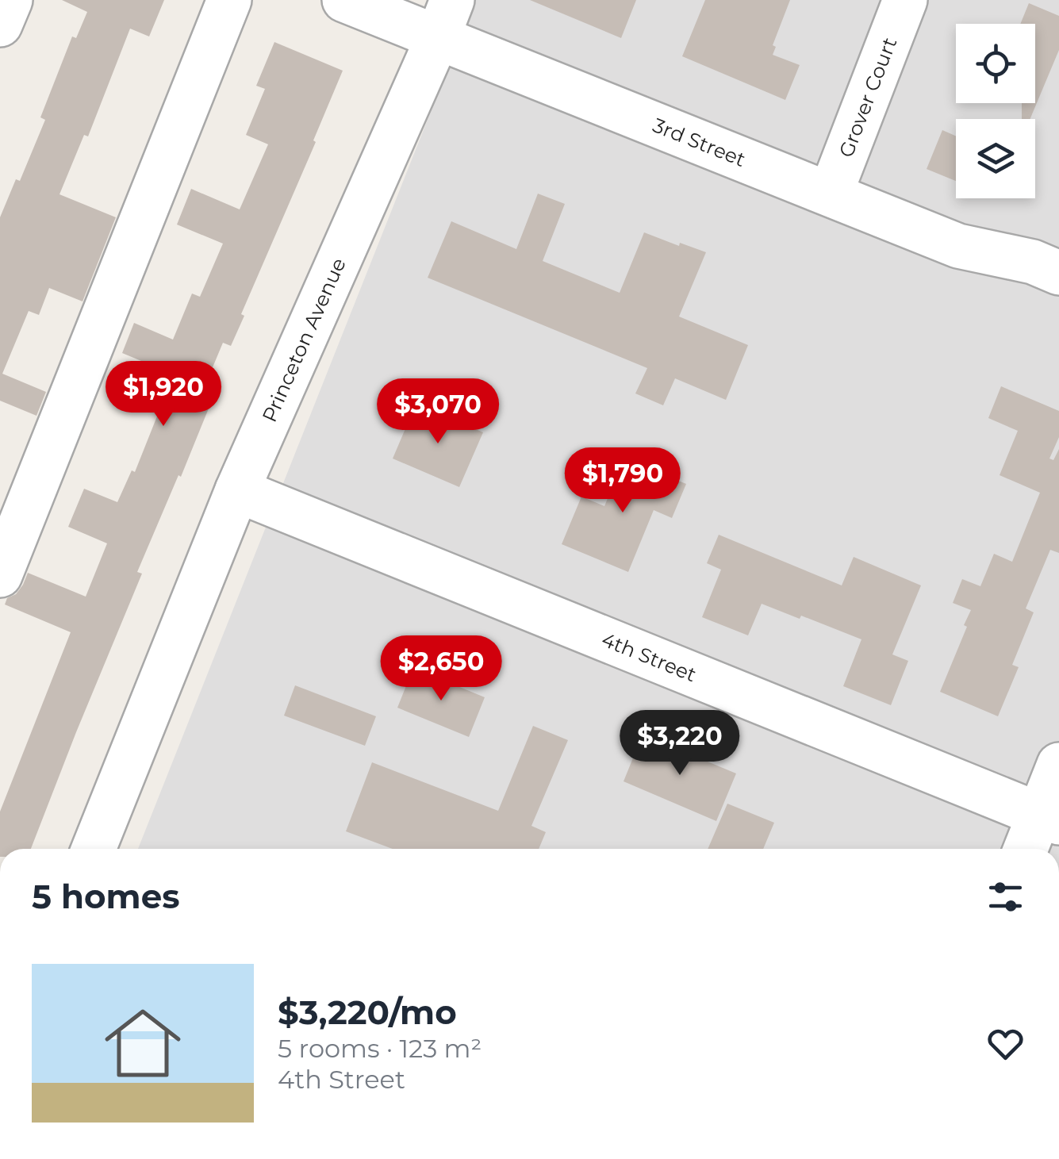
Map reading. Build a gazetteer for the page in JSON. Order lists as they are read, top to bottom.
{
  "streets": {
    "street": [
      "Grover Court",
      "3rd Street",
      "Princeton Avenue",
      "4th Street"
    ]
  },
  "crossings": [
    ["Grover Court", "3rd Street"],
    ["3rd Street", "Princeton Avenue"],
    ["Princeton Avenue", "4th Street"]
  ],
  "page": {
    "price": [
      "$1,920",
      "$3,070",
      "$1,790",
      "$2,650",
      "$3,220"
    ],
    "heading": "5 homes",
    "list": [
      {
        "name": "$3,220/mo",
        "note": "5 rooms · 123 m² · 4th Street"
      }
    ]
  }
}
